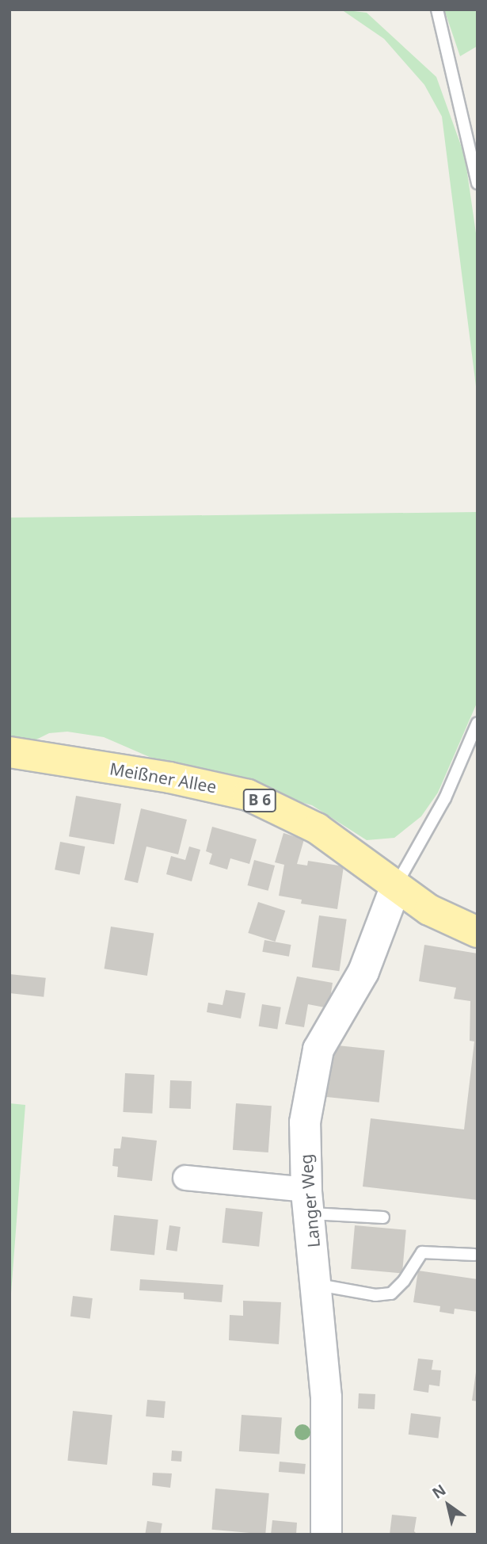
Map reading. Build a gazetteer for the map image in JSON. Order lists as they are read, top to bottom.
{
  "streets": {
    "main road": ["Meißner Allee", "B 6"],
    "street": ["Langer Weg"]
  },
  "crossings": [
    ["Meißner Allee", "Langer Weg"]
  ],
  "north": "top left"
}
